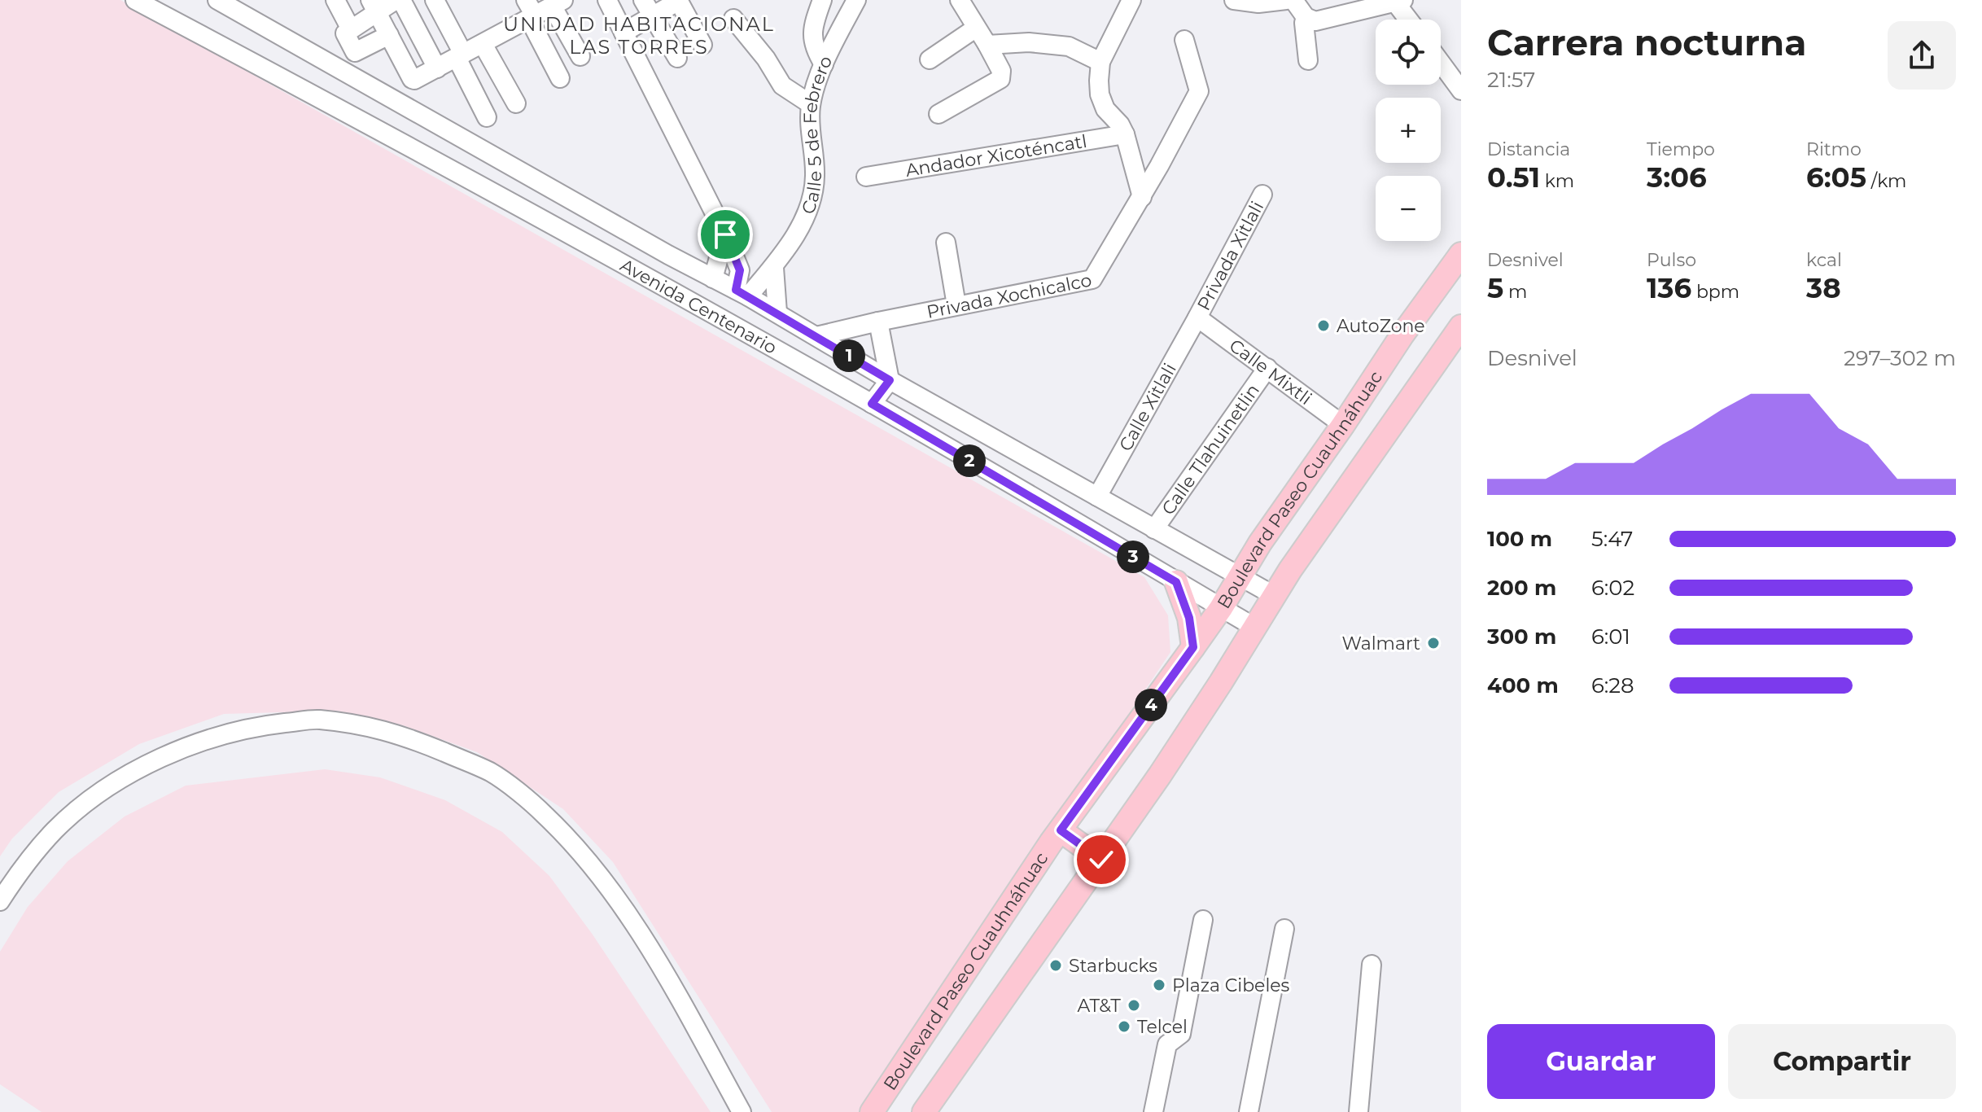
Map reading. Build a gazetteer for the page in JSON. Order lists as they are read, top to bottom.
{
  "streets": {
    "main road": ["Boulevard Paseo Cuauhnáhuac"],
    "street": [
      "Calle 5 de Febrero",
      "Andador Xicoténcatl",
      "Privada Xitlali",
      "Privada Xochicalco",
      "Avenida Centenario",
      "Calle Mixtli",
      "Calle Xitlali",
      "Calle Tlahuinetlin"
    ]
  },
  "crossings": [
    ["Calle 5 de Febrero", "Avenida Centenario"],
    ["Privada Xitlali", "Calle Mixtli"],
    ["Privada Xitlali", "Calle Xitlali"],
    ["Privada Xochicalco", "Avenida Centenario"],
    ["Avenida Centenario", "Calle Xitlali"],
    ["Avenida Centenario", "Calle Tlahuinetlin"],
    ["Avenida Centenario", "Boulevard Paseo Cuauhnáhuac"],
    ["Calle Mixtli", "Calle Xitlali"],
    ["Calle Mixtli", "Calle Tlahuinetlin"],
    ["Calle Mixtli", "Boulevard Paseo Cuauhnáhuac"]
  ],
  "districts": ["UNIDAD HABITACIONAL LAS TORRES"],
  "places": [
    "AutoZone",
    "Walmart",
    "Starbucks",
    "Plaza Cibeles",
    "AT&T",
    "Telcel"
  ],
  "page": {
    "heading": ["Carrera nocturna", "21:57"],
    "map_buttons": ["+", "−"],
    "stats": [
      ["Distancia", "0.51 km"],
      ["Tiempo", "3:06"],
      ["Ritmo", "6:05 /km"],
      ["Desnivel", "5 m"],
      ["Pulso", "136 bpm"],
      ["kcal", "38"]
    ],
    "chart": ["Desnivel", "297–302 m"],
    "pins": [
      "1",
      "2",
      "3",
      "4"
    ],
    "list": [
      {
        "name": "100 m",
        "note": "5:47"
      },
      {
        "name": "200 m",
        "note": "6:02"
      },
      {
        "name": "300 m",
        "note": "6:01"
      },
      {
        "name": "400 m",
        "note": "6:28"
      }
    ],
    "buttons": ["Guardar", "Compartir"]
  }
}
